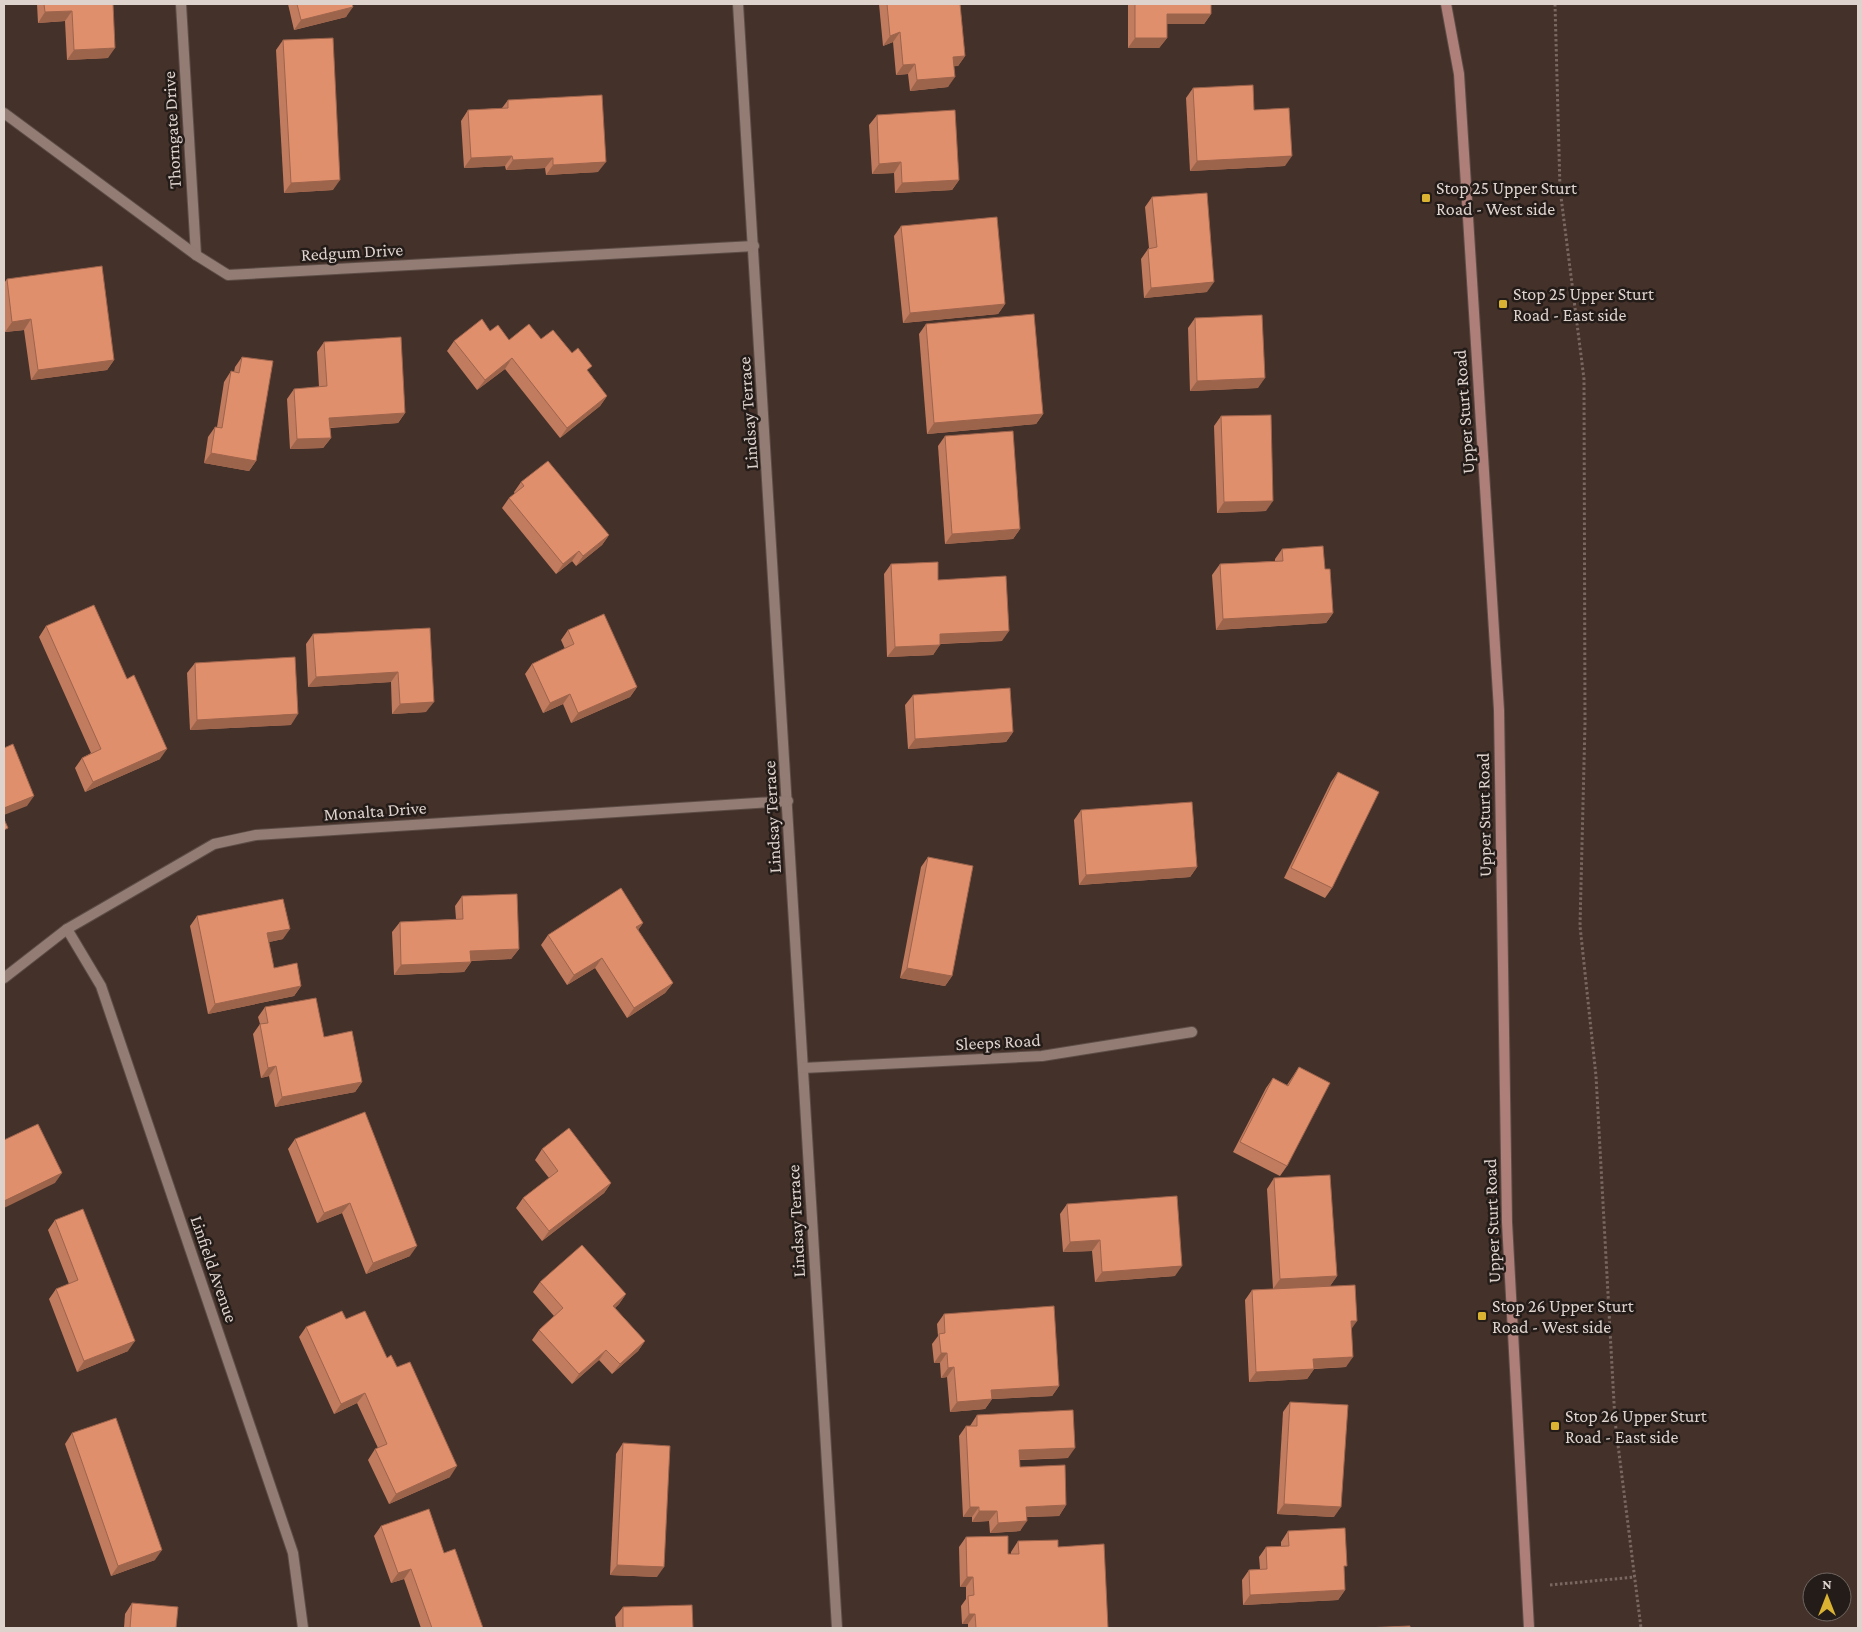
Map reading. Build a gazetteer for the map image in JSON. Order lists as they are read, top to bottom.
{
  "streets": {
    "main road": ["Upper Sturt Road"],
    "street": [
      "Thorngate Drive",
      "Redgum Drive",
      "Lindsay Terrace",
      "Monalta Drive",
      "Sleeps Road",
      "Linfield Avenue"
    ]
  },
  "crossings": [
    ["Thorngate Drive", "Redgum Drive"],
    ["Redgum Drive", "Lindsay Terrace"],
    ["Lindsay Terrace", "Monalta Drive"],
    ["Lindsay Terrace", "Sleeps Road"],
    ["Monalta Drive", "Linfield Avenue"]
  ],
  "places": {
    "transit": [
      "Stop 25 Upper Sturt Road - West side",
      "Stop 25 Upper Sturt Road - East side",
      "Stop 26 Upper Sturt Road - West side",
      "Stop 26 Upper Sturt Road - East side"
    ]
  },
  "north": "top"
}
